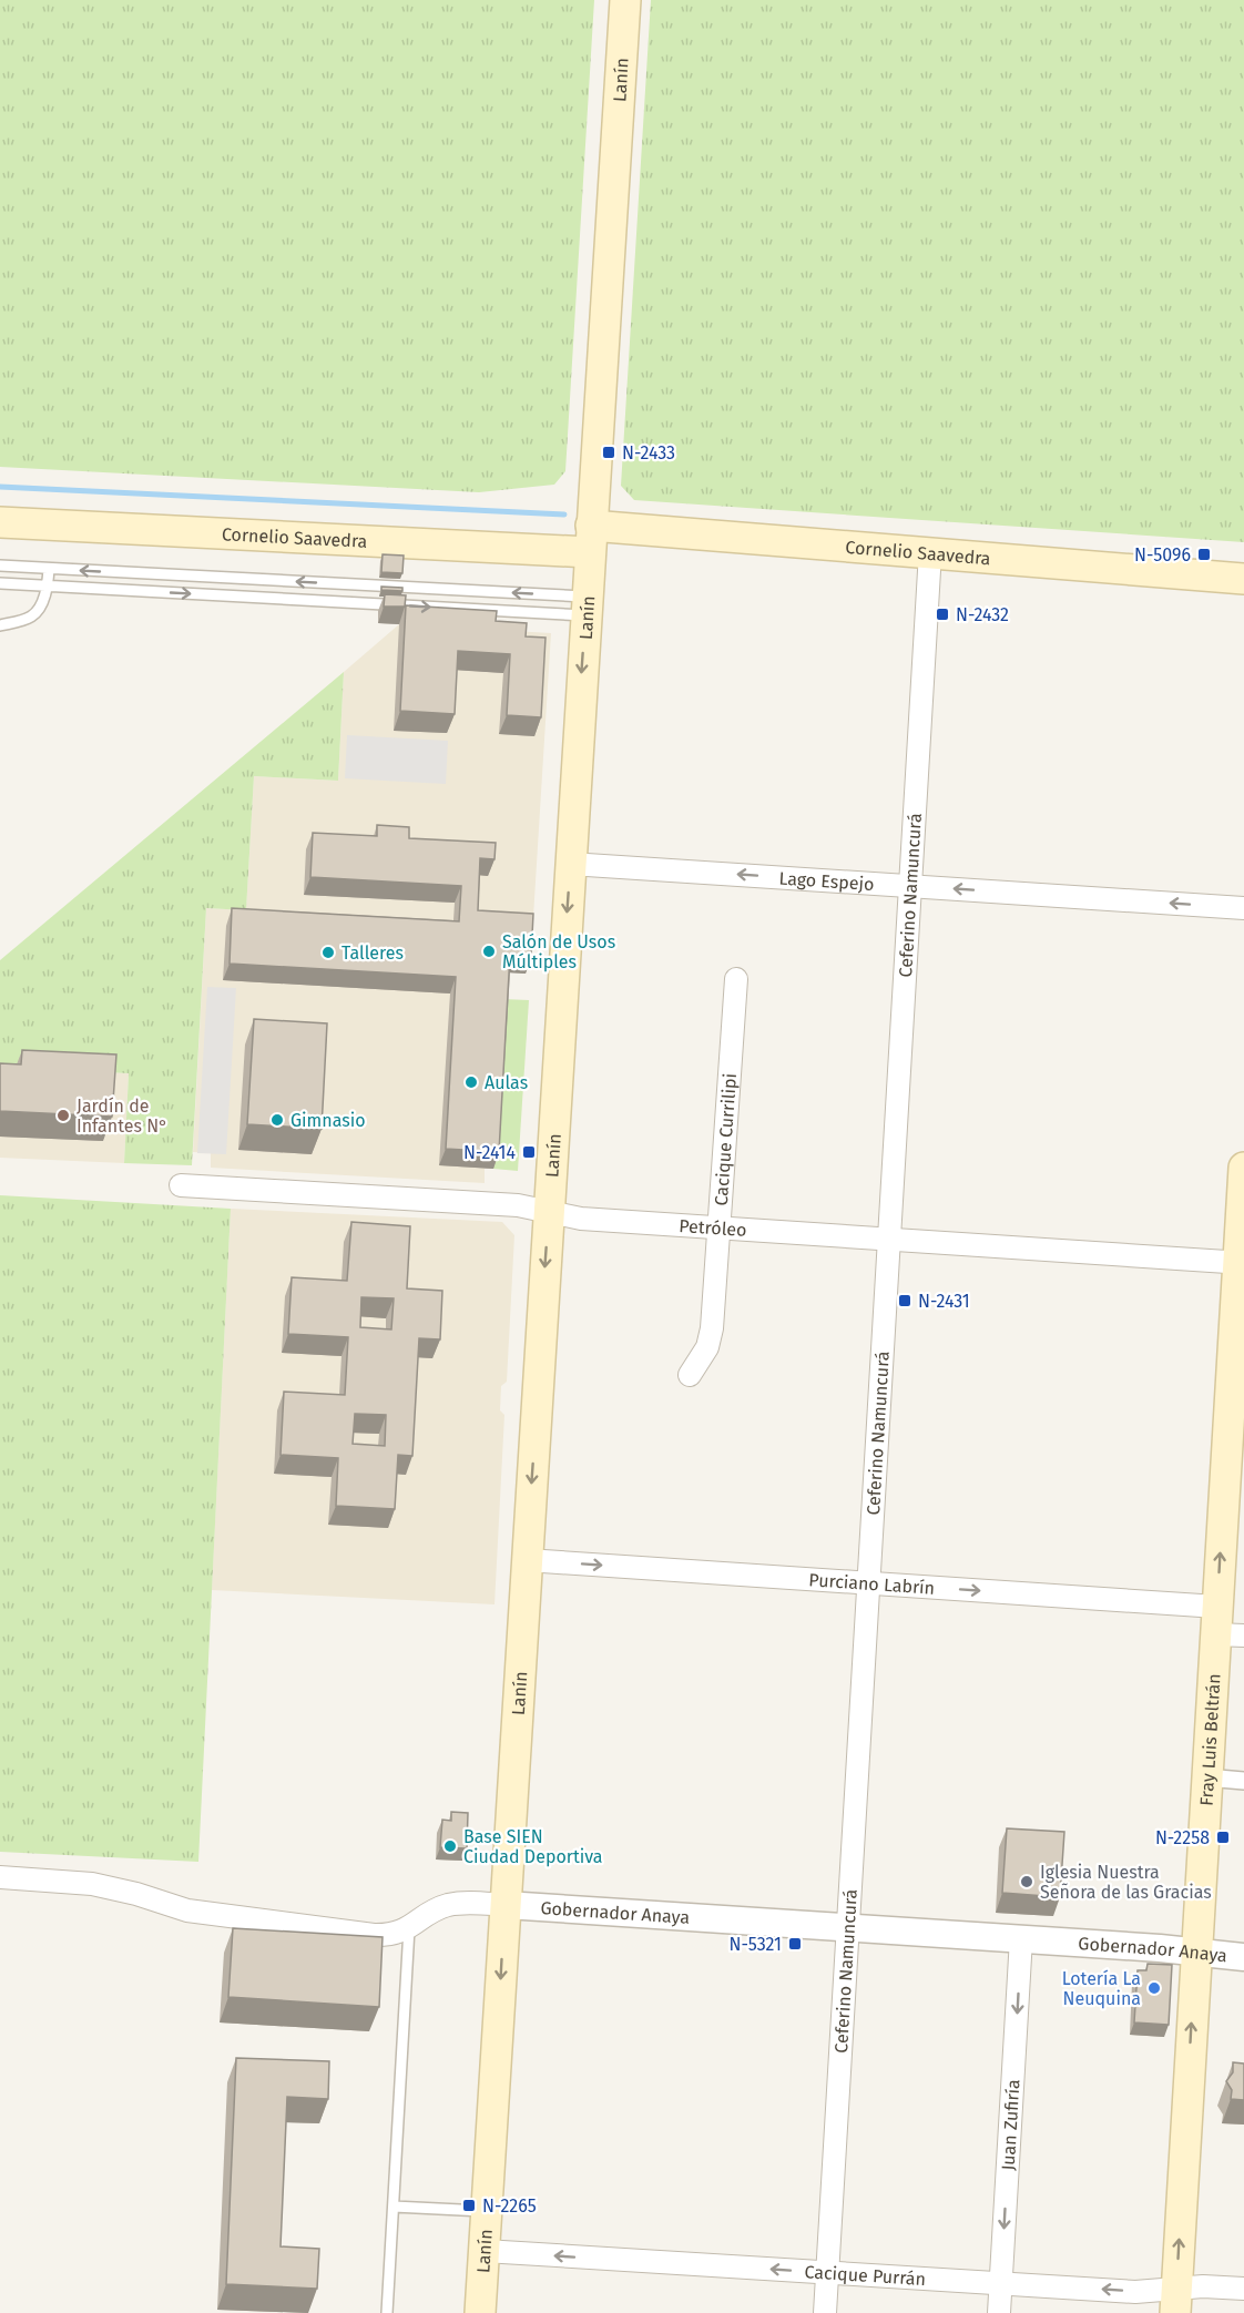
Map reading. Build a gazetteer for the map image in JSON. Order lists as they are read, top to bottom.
{
  "streets": {
    "main road": ["Lanín", "Cornelio Saavedra", "Fray Luis Beltrán"],
    "street": [
      "Lago Espejo",
      "Ceferino Namuncurá",
      "Cacique Currilipi",
      "Petróleo",
      "Purciano Labrín",
      "Gobernador Anaya",
      "Juan Zufiría",
      "Cacique Purrán"
    ]
  },
  "crossings": [
    ["Lanín", "Cornelio Saavedra"],
    ["Lanín", "Lago Espejo"],
    ["Lanín", "Petróleo"],
    ["Lanín", "Purciano Labrín"],
    ["Lanín", "Gobernador Anaya"],
    ["Lanín", "Cacique Purrán"],
    ["Cornelio Saavedra", "Ceferino Namuncurá"],
    ["Lago Espejo", "Ceferino Namuncurá"],
    ["Ceferino Namuncurá", "Petróleo"],
    ["Ceferino Namuncurá", "Purciano Labrín"],
    ["Ceferino Namuncurá", "Gobernador Anaya"],
    ["Ceferino Namuncurá", "Cacique Purrán"],
    ["Cacique Currilipi", "Petróleo"],
    ["Petróleo", "Fray Luis Beltrán"],
    ["Purciano Labrín", "Fray Luis Beltrán"],
    ["Fray Luis Beltrán", "Gobernador Anaya"],
    ["Fray Luis Beltrán", "Cacique Purrán"],
    ["Gobernador Anaya", "Juan Zufiría"],
    ["Juan Zufiría", "Cacique Purrán"]
  ],
  "one_way": [
    "Lanín",
    "Lago Espejo",
    "Purciano Labrín",
    "Fray Luis Beltrán",
    "Juan Zufiría",
    "Cacique Purrán"
  ],
  "places": {
    "transit": [
      "N-2433",
      "N-5096",
      "N-2432",
      "N-2414",
      "N-2431",
      "N-2258",
      "N-5321",
      "N-2265"
    ],
    "other": [
      "Salón de Usos Múltiples",
      "Talleres",
      "Aulas",
      "Jardín de Infantes N°",
      "Gimnasio",
      "Base SIEN Ciudad Deportiva",
      "Iglesia Nuestra Señora de las Gracias",
      "Lotería La Neuquina"
    ]
  }
}
